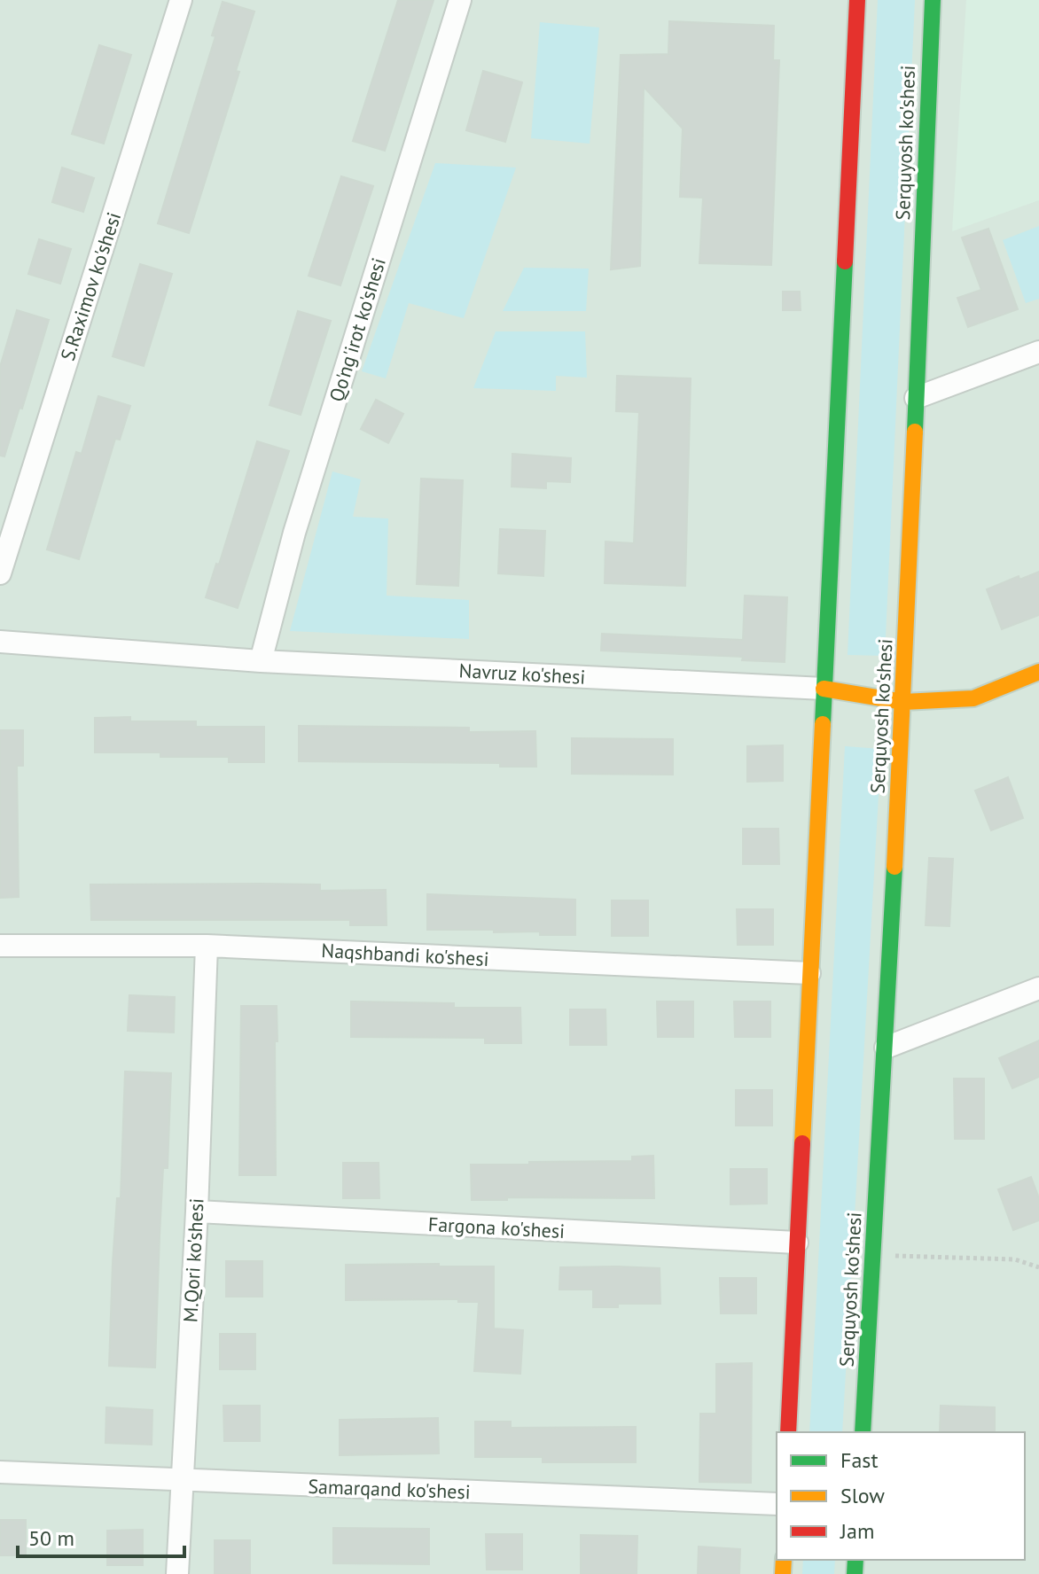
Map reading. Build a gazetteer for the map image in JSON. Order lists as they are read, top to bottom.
{
  "streets": {
    "street": [
      "Serquyosh ko'shesi",
      "S.Raximov ko'shesi",
      "Qo'ng'irot ko'shesi",
      "Navruz ko'shesi",
      "Naqshbandi ko'shesi",
      "Fargona ko'shesi",
      "M.Qori ko'shesi",
      "Samarqand ko'shesi"
    ]
  },
  "crossings": [
    ["Serquyosh ko'shesi", "Navruz ko'shesi"],
    ["Qo'ng'irot ko'shesi", "Navruz ko'shesi"],
    ["Naqshbandi ko'shesi", "M.Qori ko'shesi"],
    ["Fargona ko'shesi", "M.Qori ko'shesi"],
    ["M.Qori ko'shesi", "Samarqand ko'shesi"]
  ],
  "legend": ["Fast", "Slow", "Jam"],
  "scale_bar": "50 m"
}
